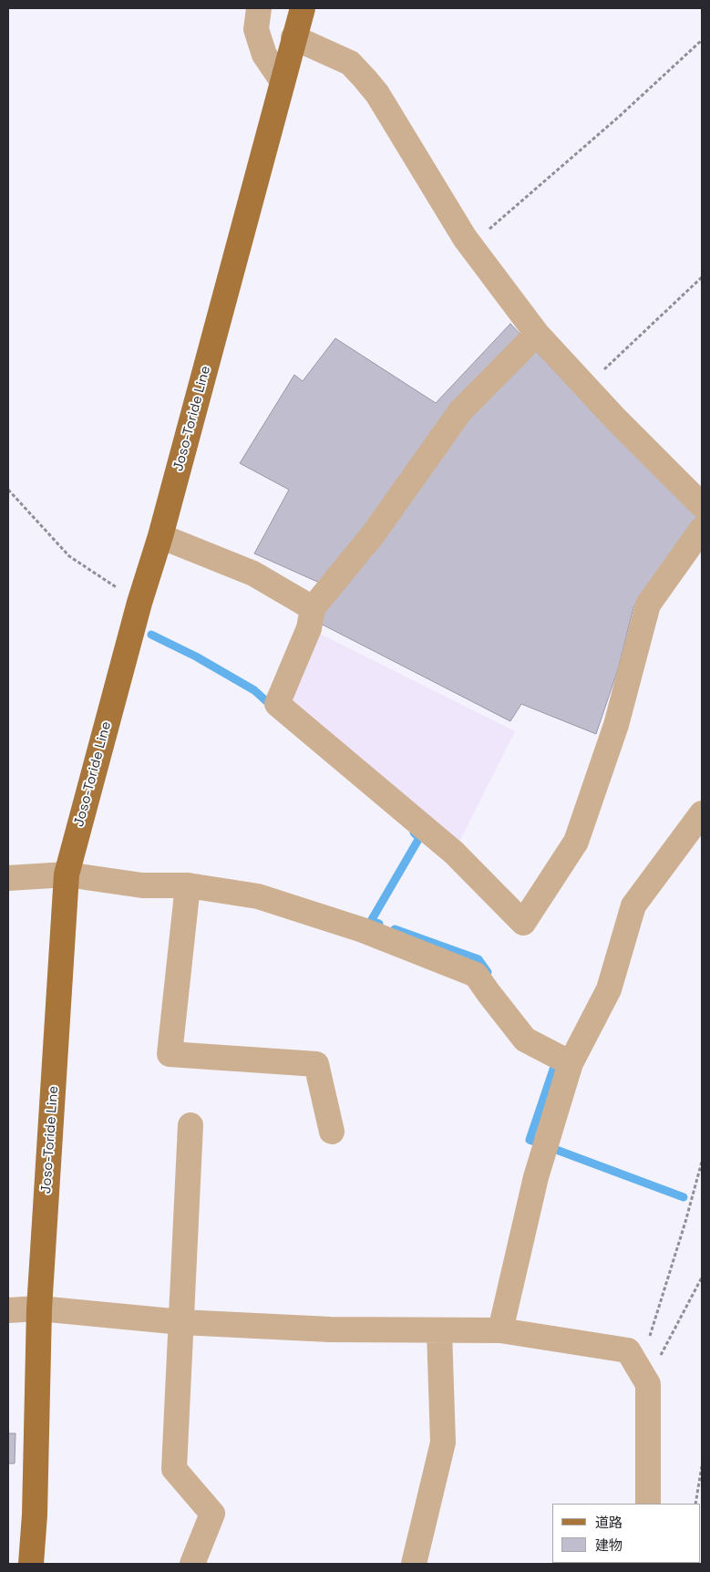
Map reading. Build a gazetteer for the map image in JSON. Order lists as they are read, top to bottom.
{
  "streets": {
    "main road": ["Joso-Toride Line"]
  },
  "legend": ["道路", "建物"]
}
